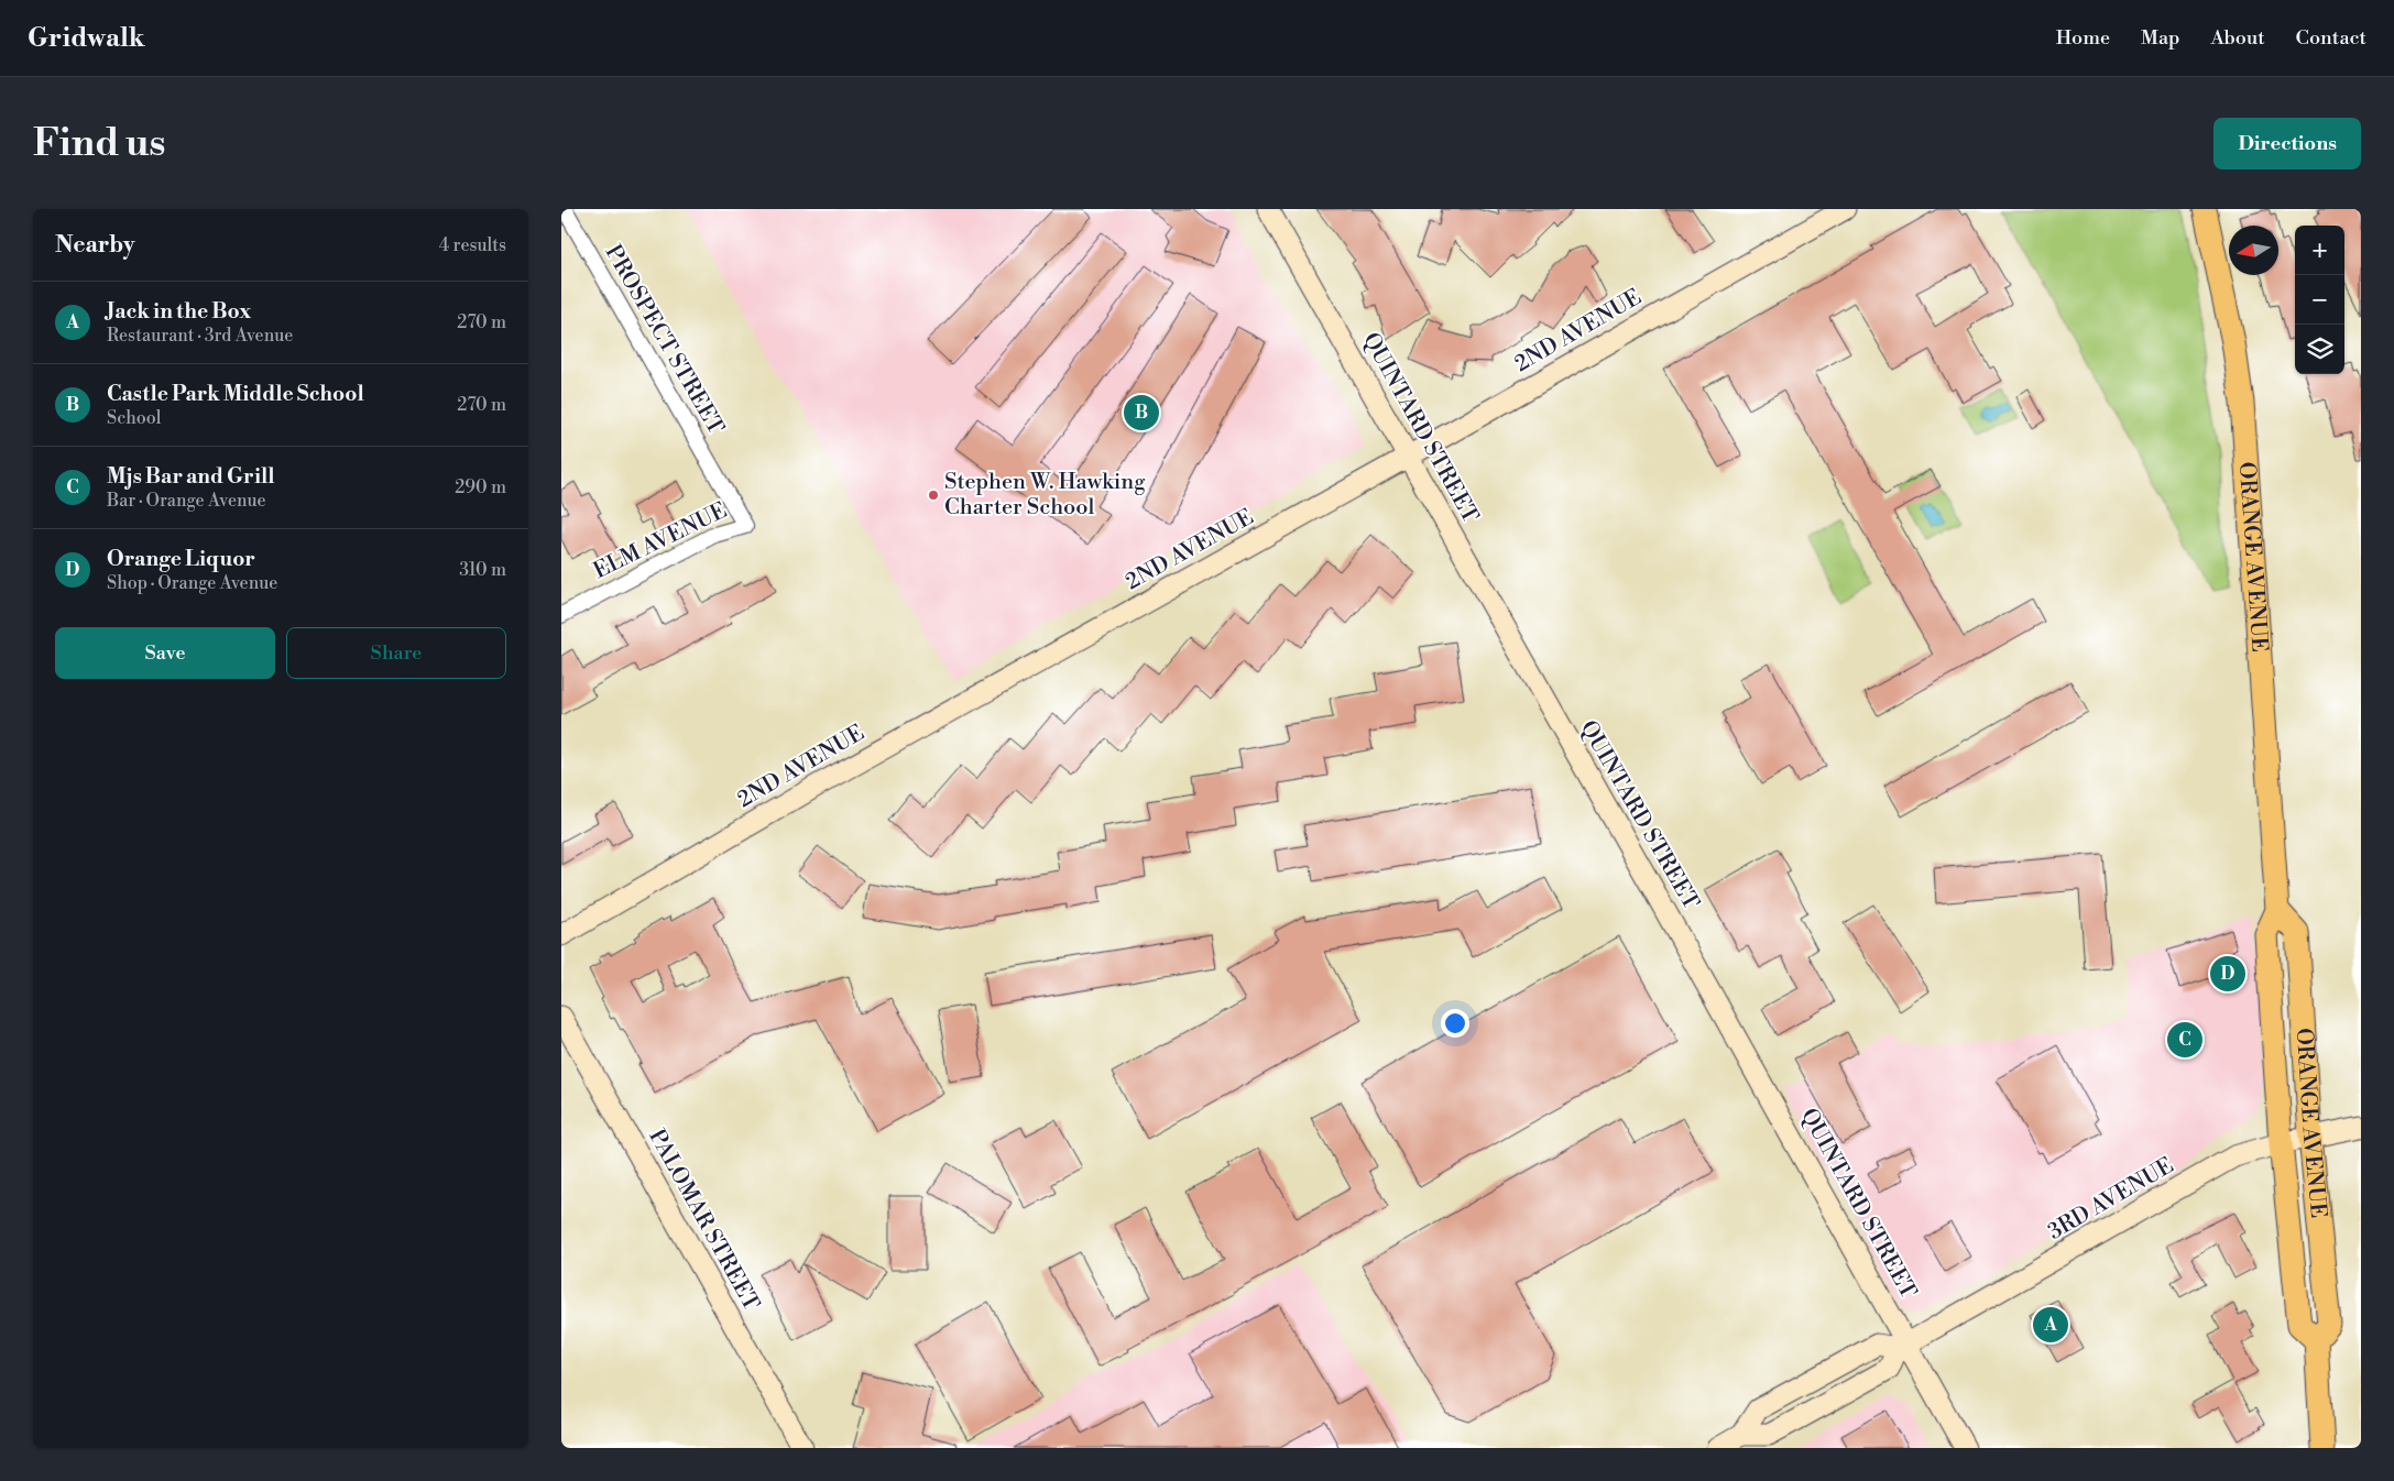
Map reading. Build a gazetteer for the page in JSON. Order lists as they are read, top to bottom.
{
  "streets": {
    "main road": ["ORANGE AVENUE"],
    "street": [
      "2ND AVENUE",
      "PROSPECT STREET",
      "QUINTARD STREET",
      "ELM AVENUE",
      "3RD AVENUE",
      "PALOMAR STREET"
    ]
  },
  "crossings": [
    ["2ND AVENUE", "QUINTARD STREET"],
    ["PROSPECT STREET", "ELM AVENUE"],
    ["QUINTARD STREET", "3RD AVENUE"],
    ["ORANGE AVENUE", "3RD AVENUE"]
  ],
  "places": ["Stephen W. Hawking Charter School"],
  "north": "left",
  "page": {
    "header": "Gridwalk",
    "nav": [
      "Home",
      "Map",
      "About",
      "Contact"
    ],
    "buttons": [
      "Directions",
      ["Save", "Share"]
    ],
    "title": "Find us",
    "heading": ["Nearby", "4 results"],
    "map_buttons": ["+", "−"],
    "list": [
      {
        "mark": "A",
        "name": "Jack in the Box",
        "note": "Restaurant · 3rd Avenue",
        "value": "270 m"
      },
      {
        "mark": "B",
        "name": "Castle Park Middle School",
        "note": "School",
        "value": "270 m"
      },
      {
        "mark": "C",
        "name": "Mjs Bar and Grill",
        "note": "Bar · Orange Avenue",
        "value": "290 m"
      },
      {
        "mark": "D",
        "name": "Orange Liquor",
        "note": "Shop · Orange Avenue",
        "value": "310 m"
      }
    ],
    "pins": [
      "B",
      "D",
      "C",
      "A"
    ]
  }
}
